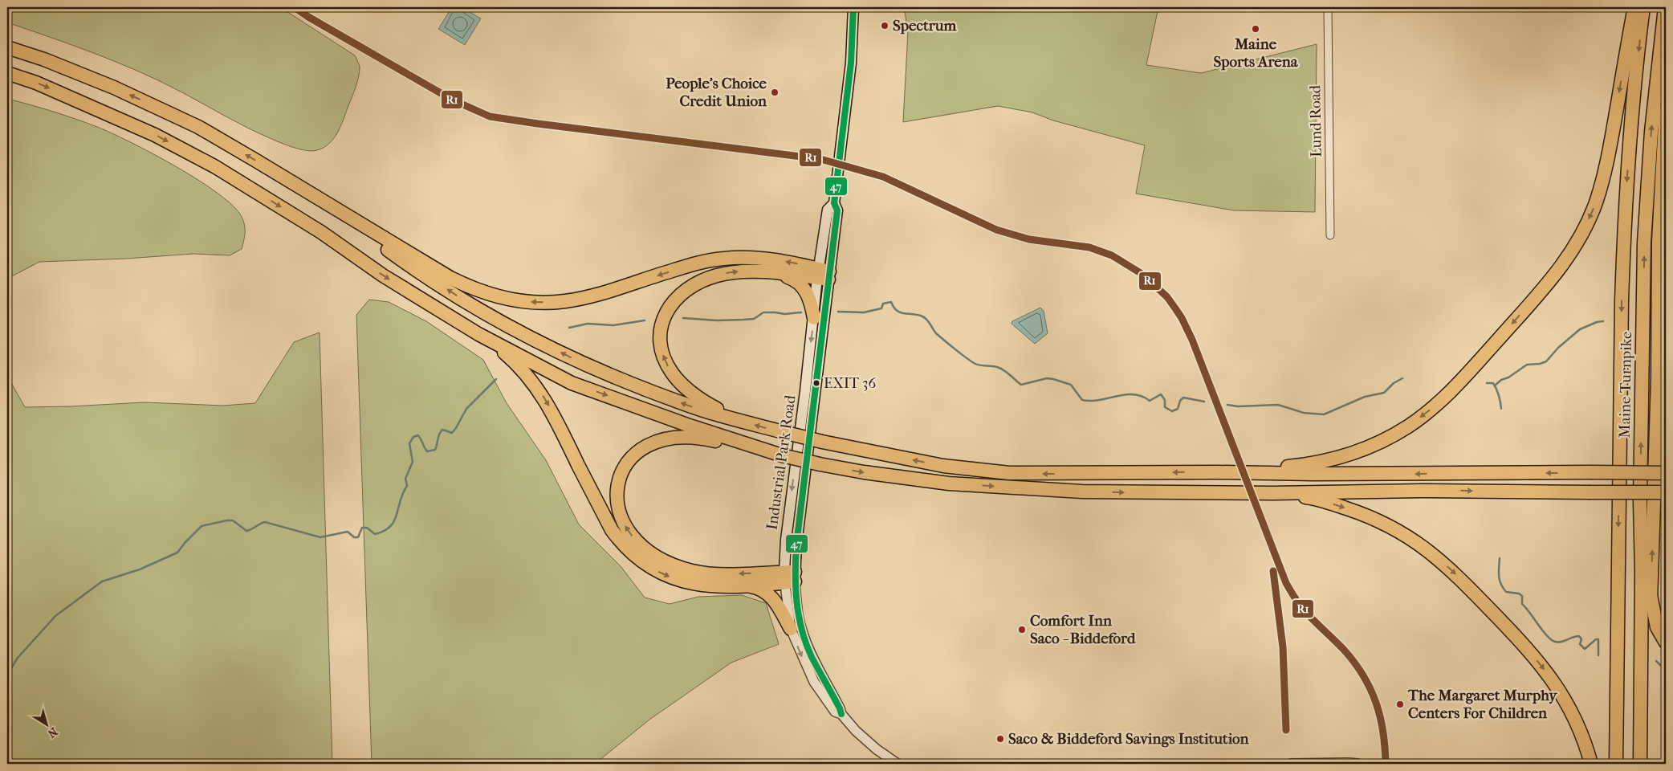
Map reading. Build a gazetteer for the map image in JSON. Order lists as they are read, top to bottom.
{
  "streets": {
    "highway": ["Maine Turnpike"],
    "main road": ["Industrial Park Road"],
    "street": ["Lund Road"]
  },
  "places": [
    "Spectrum",
    "Maine Sports Arena",
    "People's Choice Credit Union",
    "EXIT 36",
    "Comfort Inn Saco - Biddeford",
    "The Margaret Murphy Centers For Children",
    "Saco & Biddeford Savings Institution"
  ],
  "lines": ["transit line R1", "transit line 47"],
  "north": "bottom right"
}
